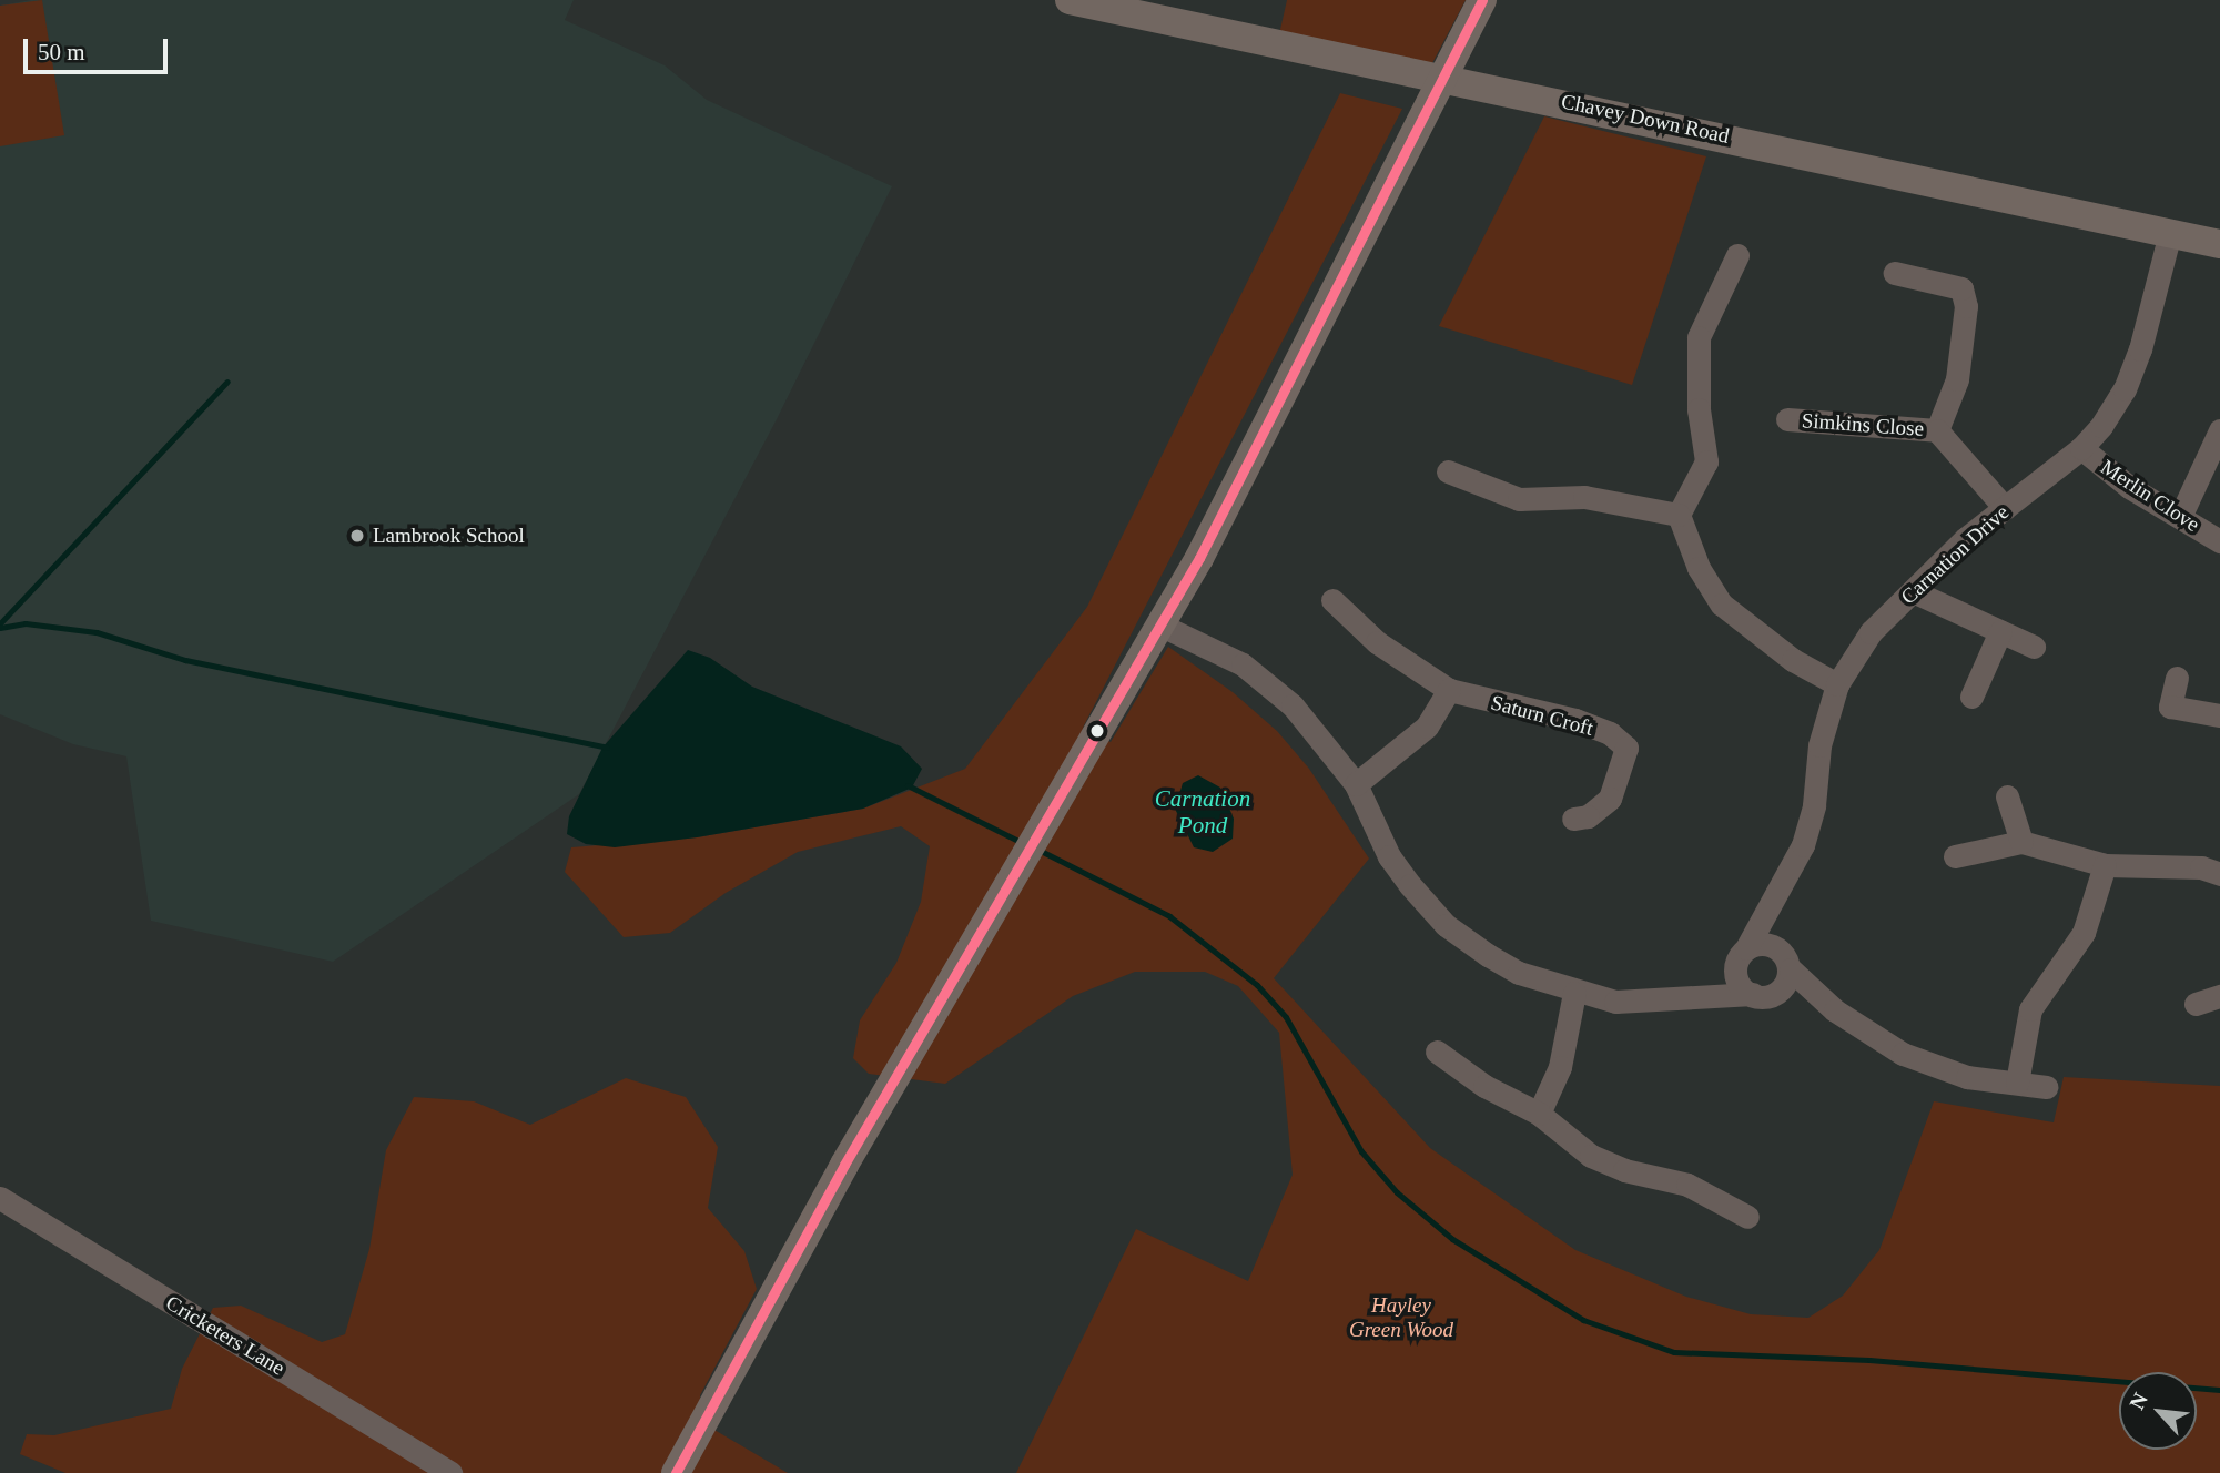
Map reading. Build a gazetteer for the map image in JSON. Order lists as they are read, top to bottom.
{
  "streets": {
    "main road": ["Chavey Down Road"],
    "street": [
      "Simkins Close",
      "Merlin Clove",
      "Carnation Drive",
      "Saturn Croft",
      "Cricketers Lane"
    ]
  },
  "crossings": [
    ["Chavey Down Road", "Carnation Drive"],
    ["Simkins Close", "Carnation Drive"],
    ["Merlin Clove", "Carnation Drive"]
  ],
  "water": ["Carnation Pond"],
  "parks": ["Hayley Green Wood"],
  "places": ["Lambrook School"],
  "scale_bar": "50 m",
  "north": "top left"
}
